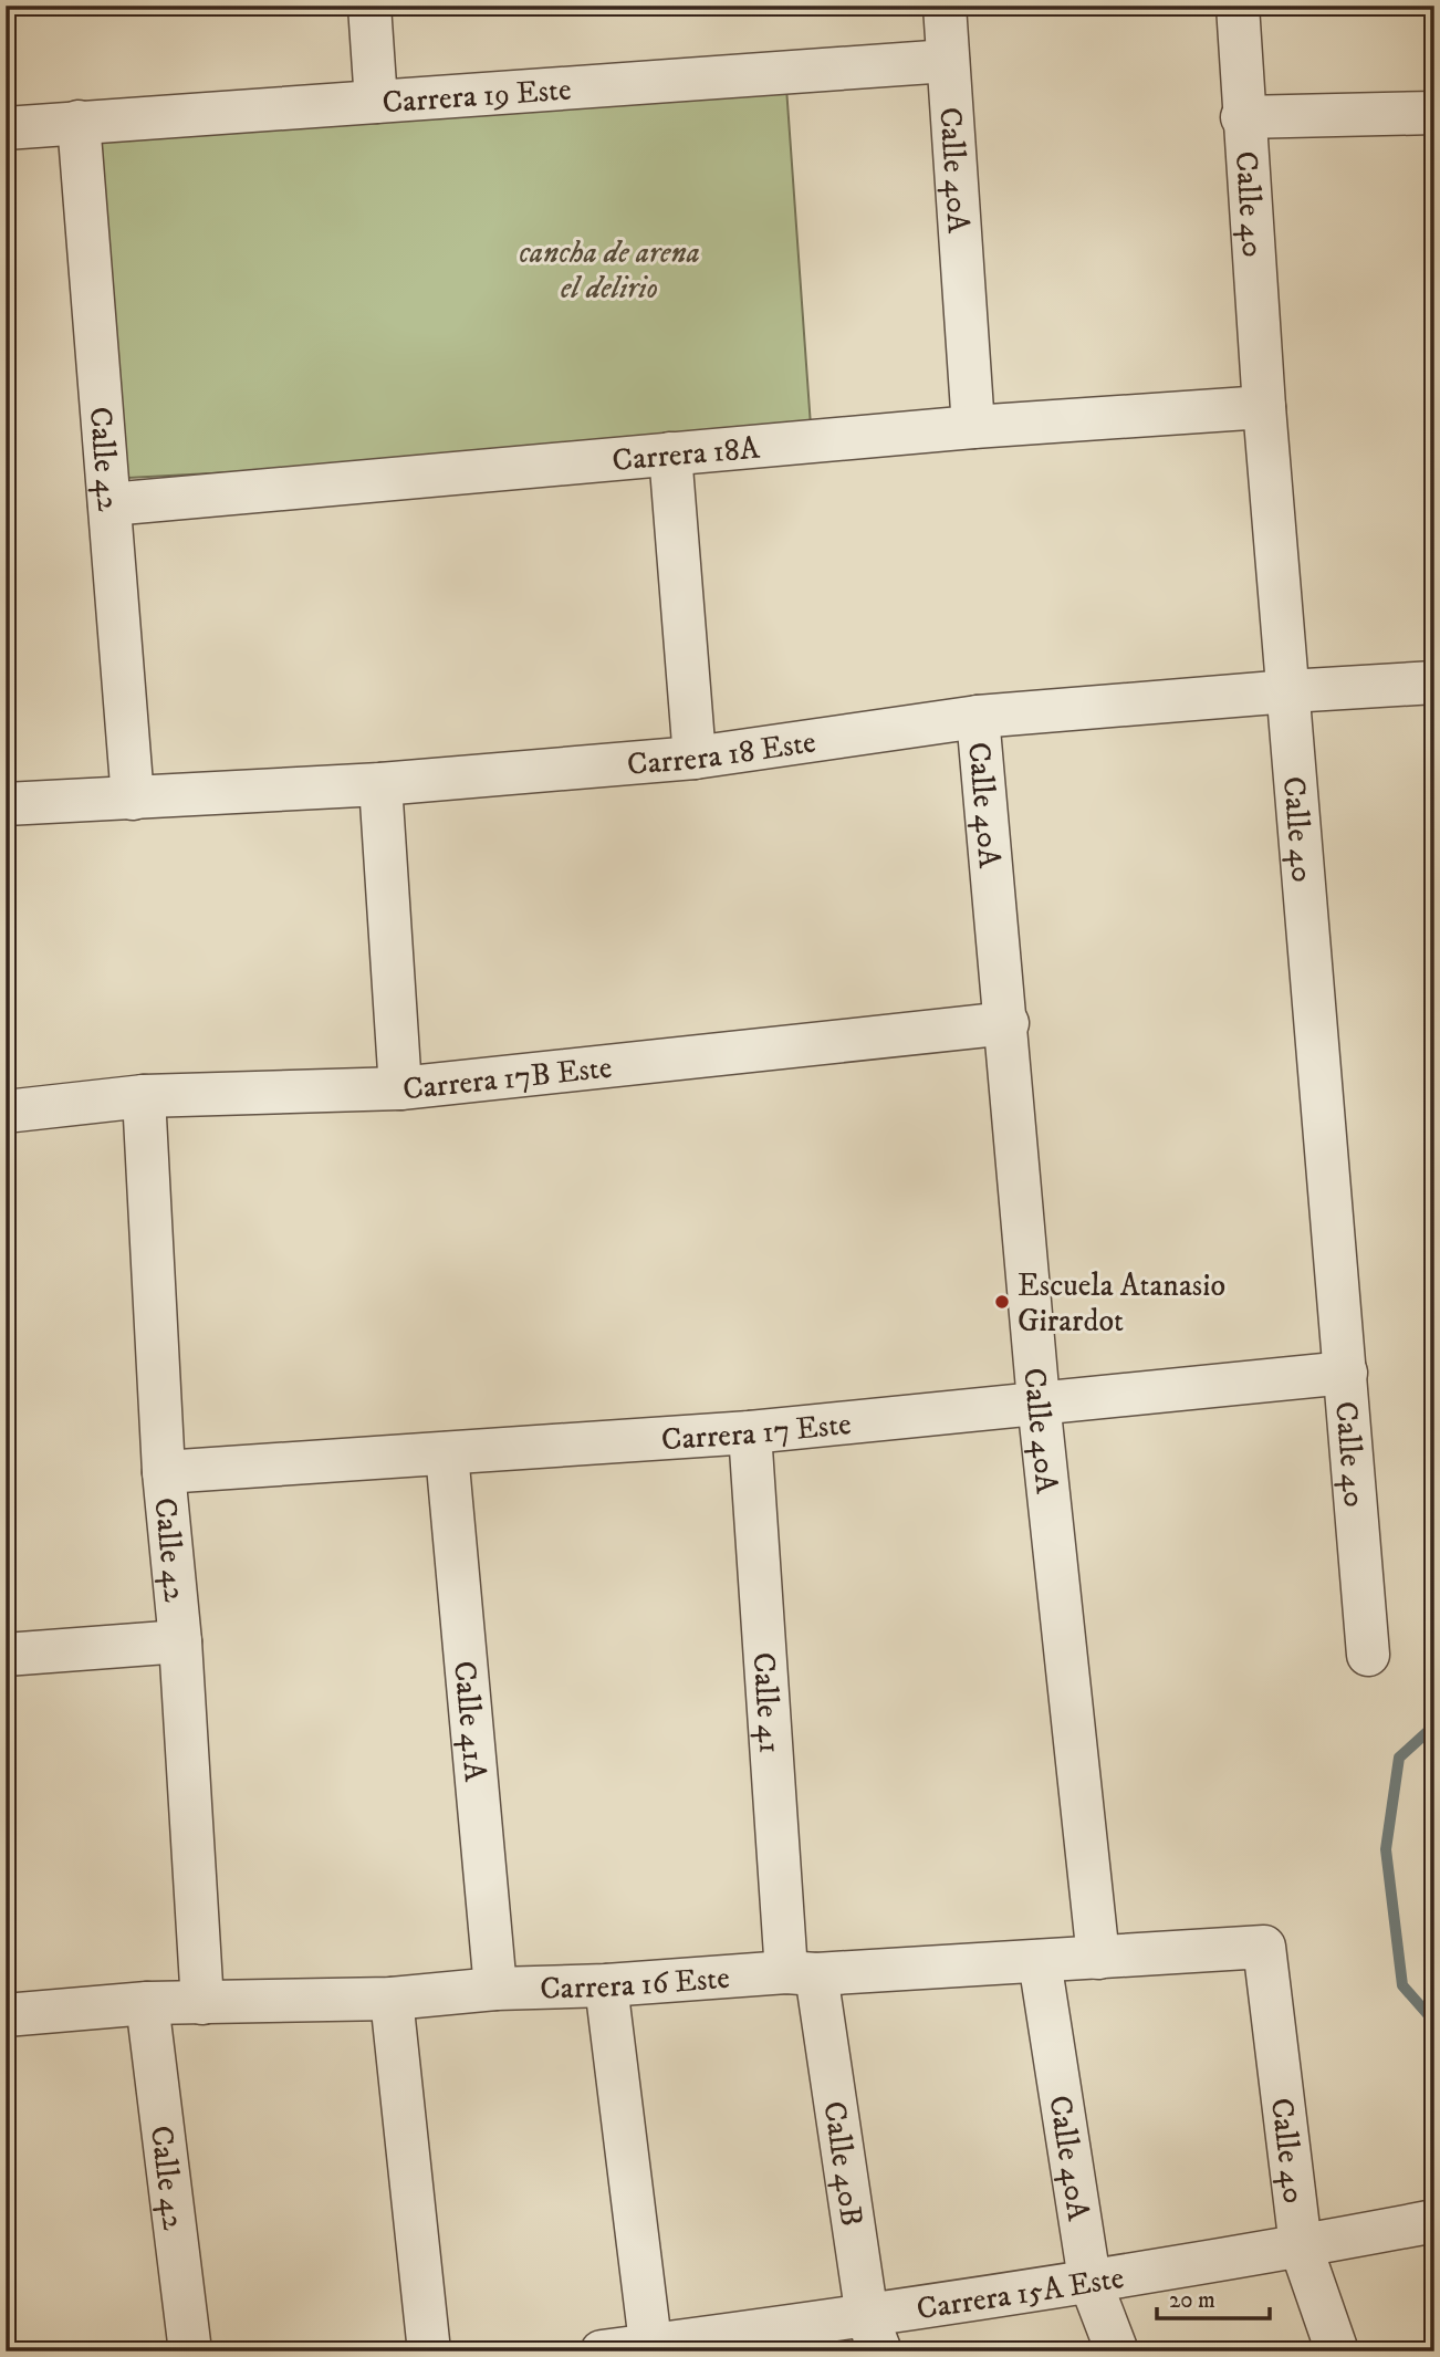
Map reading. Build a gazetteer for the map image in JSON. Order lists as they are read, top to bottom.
{
  "streets": {
    "street": [
      "Carrera 19 Este",
      "Calle 40A",
      "Calle 40",
      "Carrera 18A",
      "Calle 42",
      "Carrera 18 Este",
      "Carrera 17B Este",
      "Carrera 17 Este",
      "Calle 41",
      "Calle 41A",
      "Carrera 16 Este",
      "Calle 40B",
      "Carrera 15A Este"
    ]
  },
  "crossings": [
    ["Carrera 19 Este", "Calle 40A"],
    ["Carrera 19 Este", "Calle 42"],
    ["Calle 40A", "Carrera 18A"],
    ["Calle 40A", "Carrera 18 Este"],
    ["Calle 40A", "Carrera 17B Este"],
    ["Calle 40A", "Carrera 17 Este"],
    ["Calle 40A", "Carrera 16 Este"],
    ["Calle 40A", "Carrera 15A Este"],
    ["Calle 40", "Carrera 18A"],
    ["Calle 40", "Carrera 18 Este"],
    ["Calle 40", "Carrera 17 Este"],
    ["Calle 40", "Carrera 16 Este"],
    ["Calle 40", "Carrera 15A Este"],
    ["Carrera 18A", "Calle 42"],
    ["Calle 42", "Carrera 18 Este"],
    ["Calle 42", "Carrera 17B Este"],
    ["Calle 42", "Carrera 17 Este"],
    ["Calle 42", "Carrera 16 Este"],
    ["Carrera 17 Este", "Calle 41"],
    ["Carrera 17 Este", "Calle 41A"],
    ["Calle 41", "Carrera 16 Este"],
    ["Calle 41", "Calle 40B"],
    ["Calle 41A", "Carrera 16 Este"],
    ["Carrera 16 Este", "Calle 40B"],
    ["Calle 40B", "Carrera 15A Este"]
  ],
  "parks": ["cancha de arena el delirio"],
  "places": ["Escuela Atanasio Girardot"],
  "scale_bar": "20 m"
}
